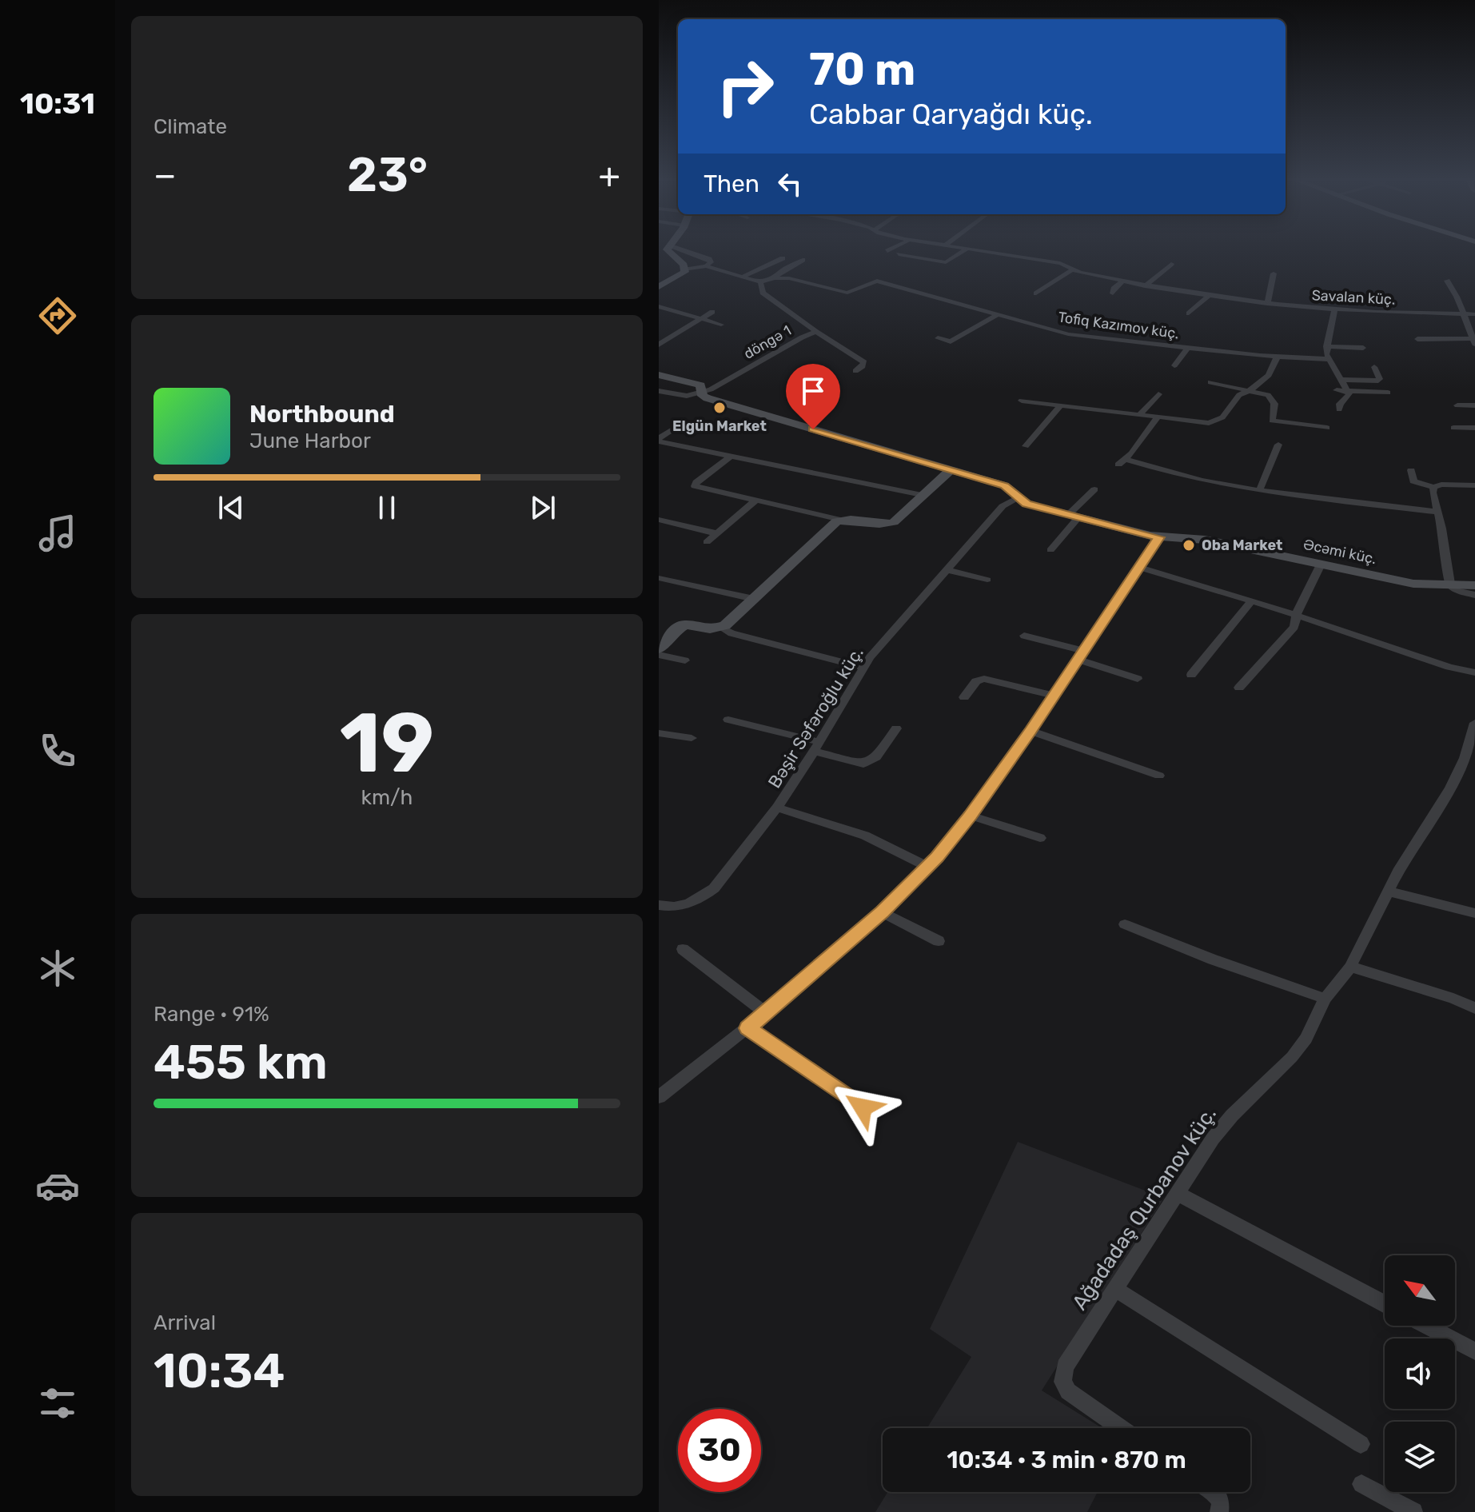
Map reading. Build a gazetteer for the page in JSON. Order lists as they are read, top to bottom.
{
  "streets": {
    "street": [
      "Savalan küç.",
      "Tofiq Kazımov küç.",
      "döngə 1",
      "Əcəmi küç.",
      "Bəşir Səfəroğlu küç.",
      "Ağadadaş Qurbanov küç."
    ]
  },
  "crossings": [
    ["Tofiq Kazımov küç.", "döngə 1"],
    ["döngə 1", "Əcəmi küç."],
    ["Əcəmi küç.", "Bəşir Səfəroğlu küç."]
  ],
  "places": ["Elgün Market", "Oba Market"],
  "north": "top left",
  "page": {
    "tabs": "10:31",
    "tile": [
      "Climate",
      ["19", "km/h"],
      ["Range · 91%", "455 km"],
      ["Arrival", "10:34"]
    ],
    "turn": ["70 m", "Cabbar Qaryağdı küç."],
    "heat": ["−", "23°", "+"],
    "then": "Then",
    "song": ["Northbound", "June Harbor"],
    "limit": "30",
    "trip": "10:34 · 3 min · 870 m"
  }
}
